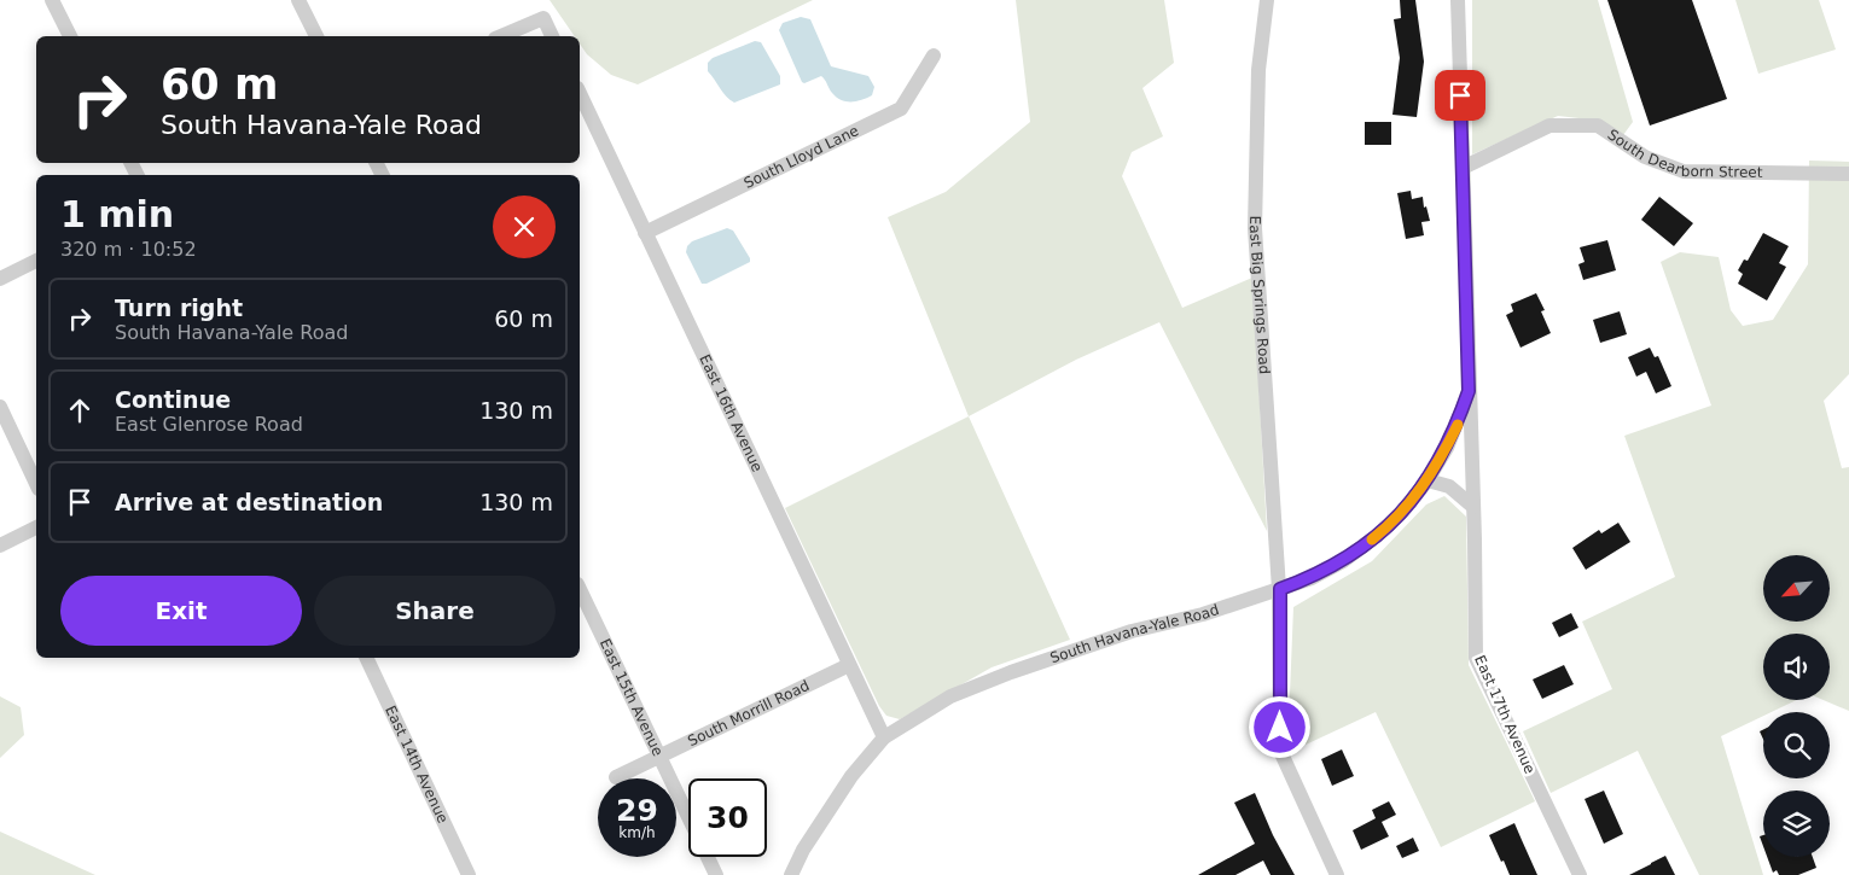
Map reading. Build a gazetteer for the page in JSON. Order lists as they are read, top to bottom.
{
  "streets": {
    "street": [
      "South Dearborn Street",
      "South Lloyd Lane",
      "East Big Springs Road",
      "East 16th Avenue",
      "South Havana-Yale Road",
      "East 15th Avenue",
      "South Morrill Road",
      "East 17th Avenue",
      "East 14th Avenue"
    ]
  },
  "crossings": [
    ["South Dearborn Street", "East 17th Avenue"],
    ["South Lloyd Lane", "East 16th Avenue"],
    ["East Big Springs Road", "South Havana-Yale Road"],
    ["East 16th Avenue", "South Havana-Yale Road"],
    ["East 16th Avenue", "South Morrill Road"],
    ["South Havana-Yale Road", "East 17th Avenue"],
    ["East 15th Avenue", "South Morrill Road"]
  ],
  "north": "bottom left",
  "page": {
    "turn": ["60 m", "South Havana-Yale Road"],
    "heading": ["1 min", "320 m · 10:52"],
    "list": [
      {
        "name": "Turn right",
        "note": "South Havana-Yale Road",
        "value": "60 m"
      },
      {
        "name": "Continue",
        "note": "East Glenrose Road",
        "value": "130 m"
      },
      {
        "name": "Arrive at destination",
        "value": "130 m"
      }
    ],
    "buttons": ["Exit", "Share"],
    "speed": "29 km/h",
    "limit": "30"
  }
}
